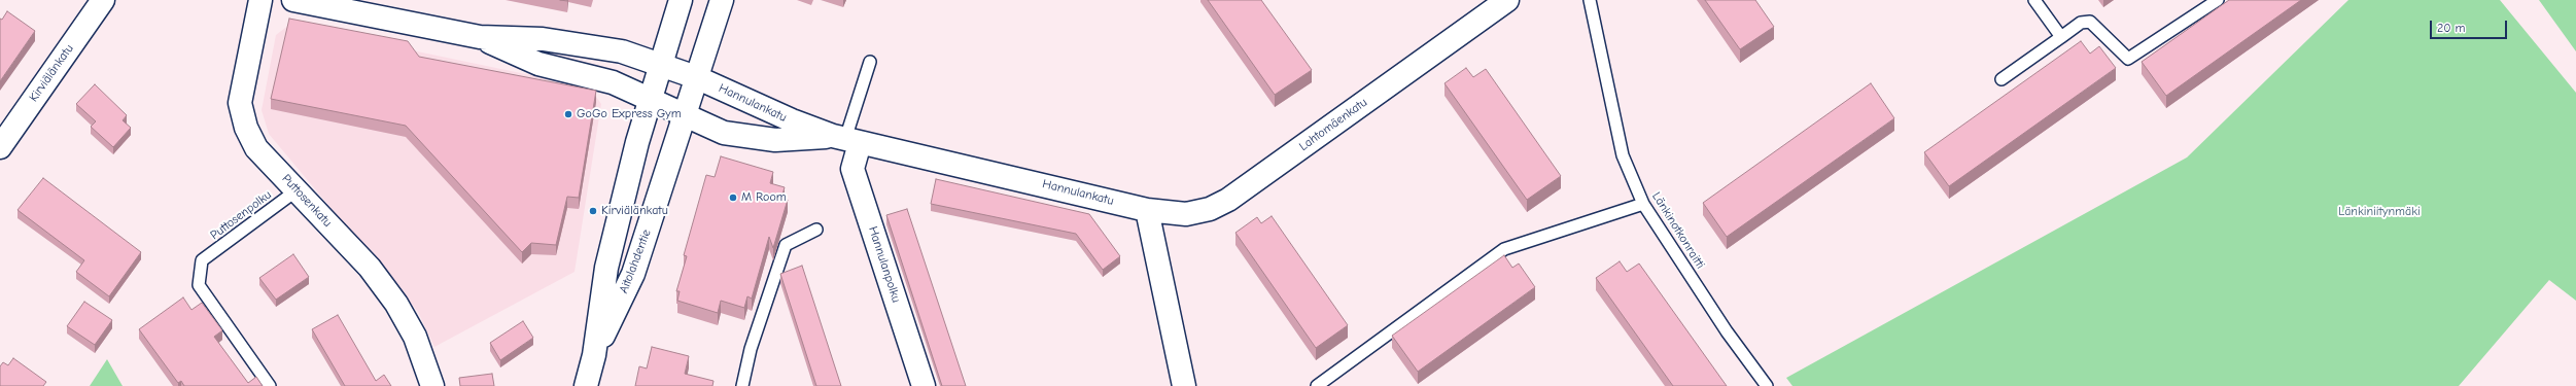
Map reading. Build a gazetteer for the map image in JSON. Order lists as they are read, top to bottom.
{
  "streets": {
    "street": [
      "Kirviälänkatu",
      "Hannulankatu",
      "Lahtomäenkatu",
      "Puttosenkatu",
      "Aitolahdentie",
      "Hannulanpolku"
    ],
    "lane": ["Puttosenpolku", "Länkinotkonraitti"]
  },
  "crossings": [
    ["Hannulankatu", "Lahtomäenkatu"],
    ["Hannulankatu", "Aitolahdentie"],
    ["Hannulankatu", "Hannulanpolku"],
    ["Puttosenkatu", "Puttosenpolku"]
  ],
  "parks": ["Länkiniitynmäki"],
  "places": ["GoGo Express Gym", "M Room", "Kirviälänkatu"],
  "scale_bar": "20 m"
}
